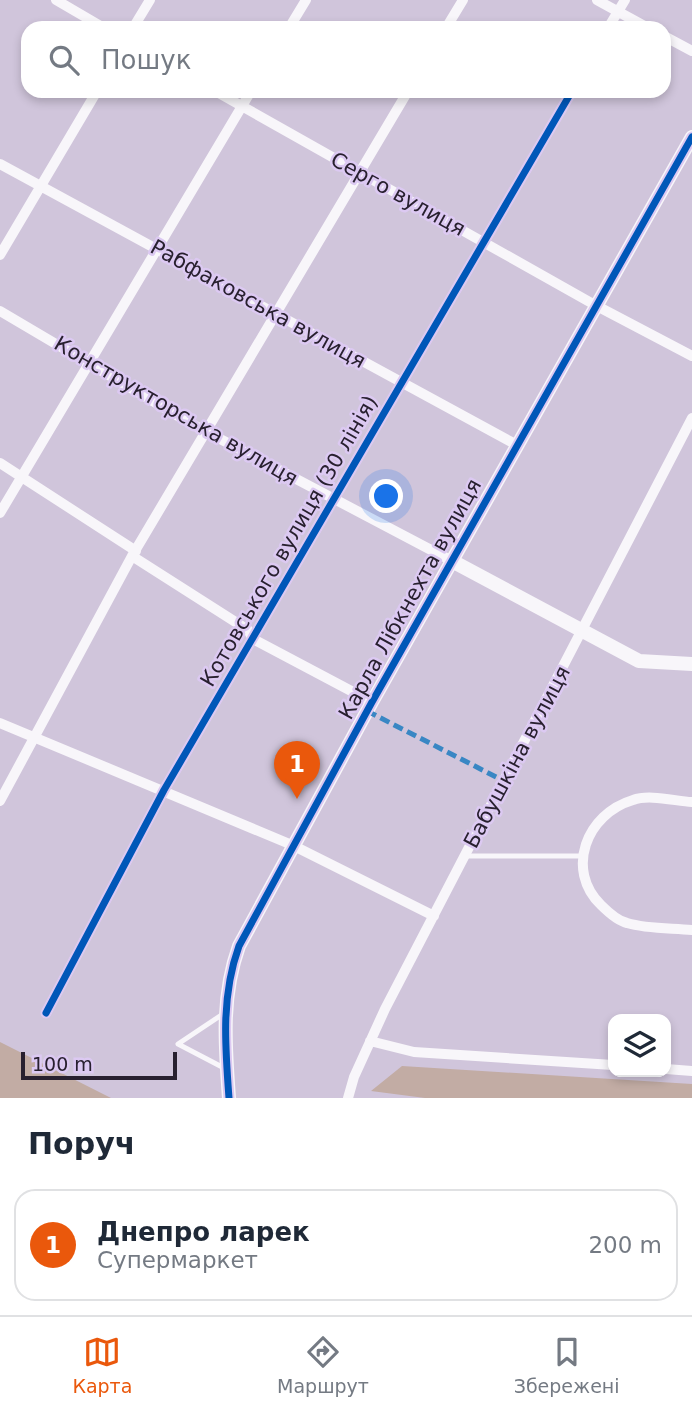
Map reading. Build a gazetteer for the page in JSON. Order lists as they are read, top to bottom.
{
  "streets": {
    "street": [
      "Серго вулиця",
      "Рабфаковська вулиця",
      "Конструкторська вулиця",
      "Котовського вулиця (30 лiнiя)",
      "Карла Лібкнехта вулиця",
      "Бабушкіна вулиця"
    ]
  },
  "crossings": [
    ["Серго вулиця", "Котовського вулиця (30 лiнiя)"],
    ["Серго вулиця", "Карла Лібкнехта вулиця"],
    ["Рабфаковська вулиця", "Котовського вулиця (30 лiнiя)"],
    ["Рабфаковська вулиця", "Карла Лібкнехта вулиця"],
    ["Конструкторська вулиця", "Котовського вулиця (30 лiнiя)"],
    ["Конструкторська вулиця", "Карла Лібкнехта вулиця"],
    ["Конструкторська вулиця", "Бабушкіна вулиця"]
  ],
  "scale_bar": "100 m",
  "page": {
    "search": "Пошук",
    "pins": "1",
    "scale": "100 m",
    "heading": "Поруч",
    "list": [
      {
        "mark": "1",
        "name": "Днепро ларек",
        "note": "Супермаркет",
        "value": "200 m"
      }
    ],
    "nav": ["Карта", "Маршрут", "Збережені"]
  }
}
